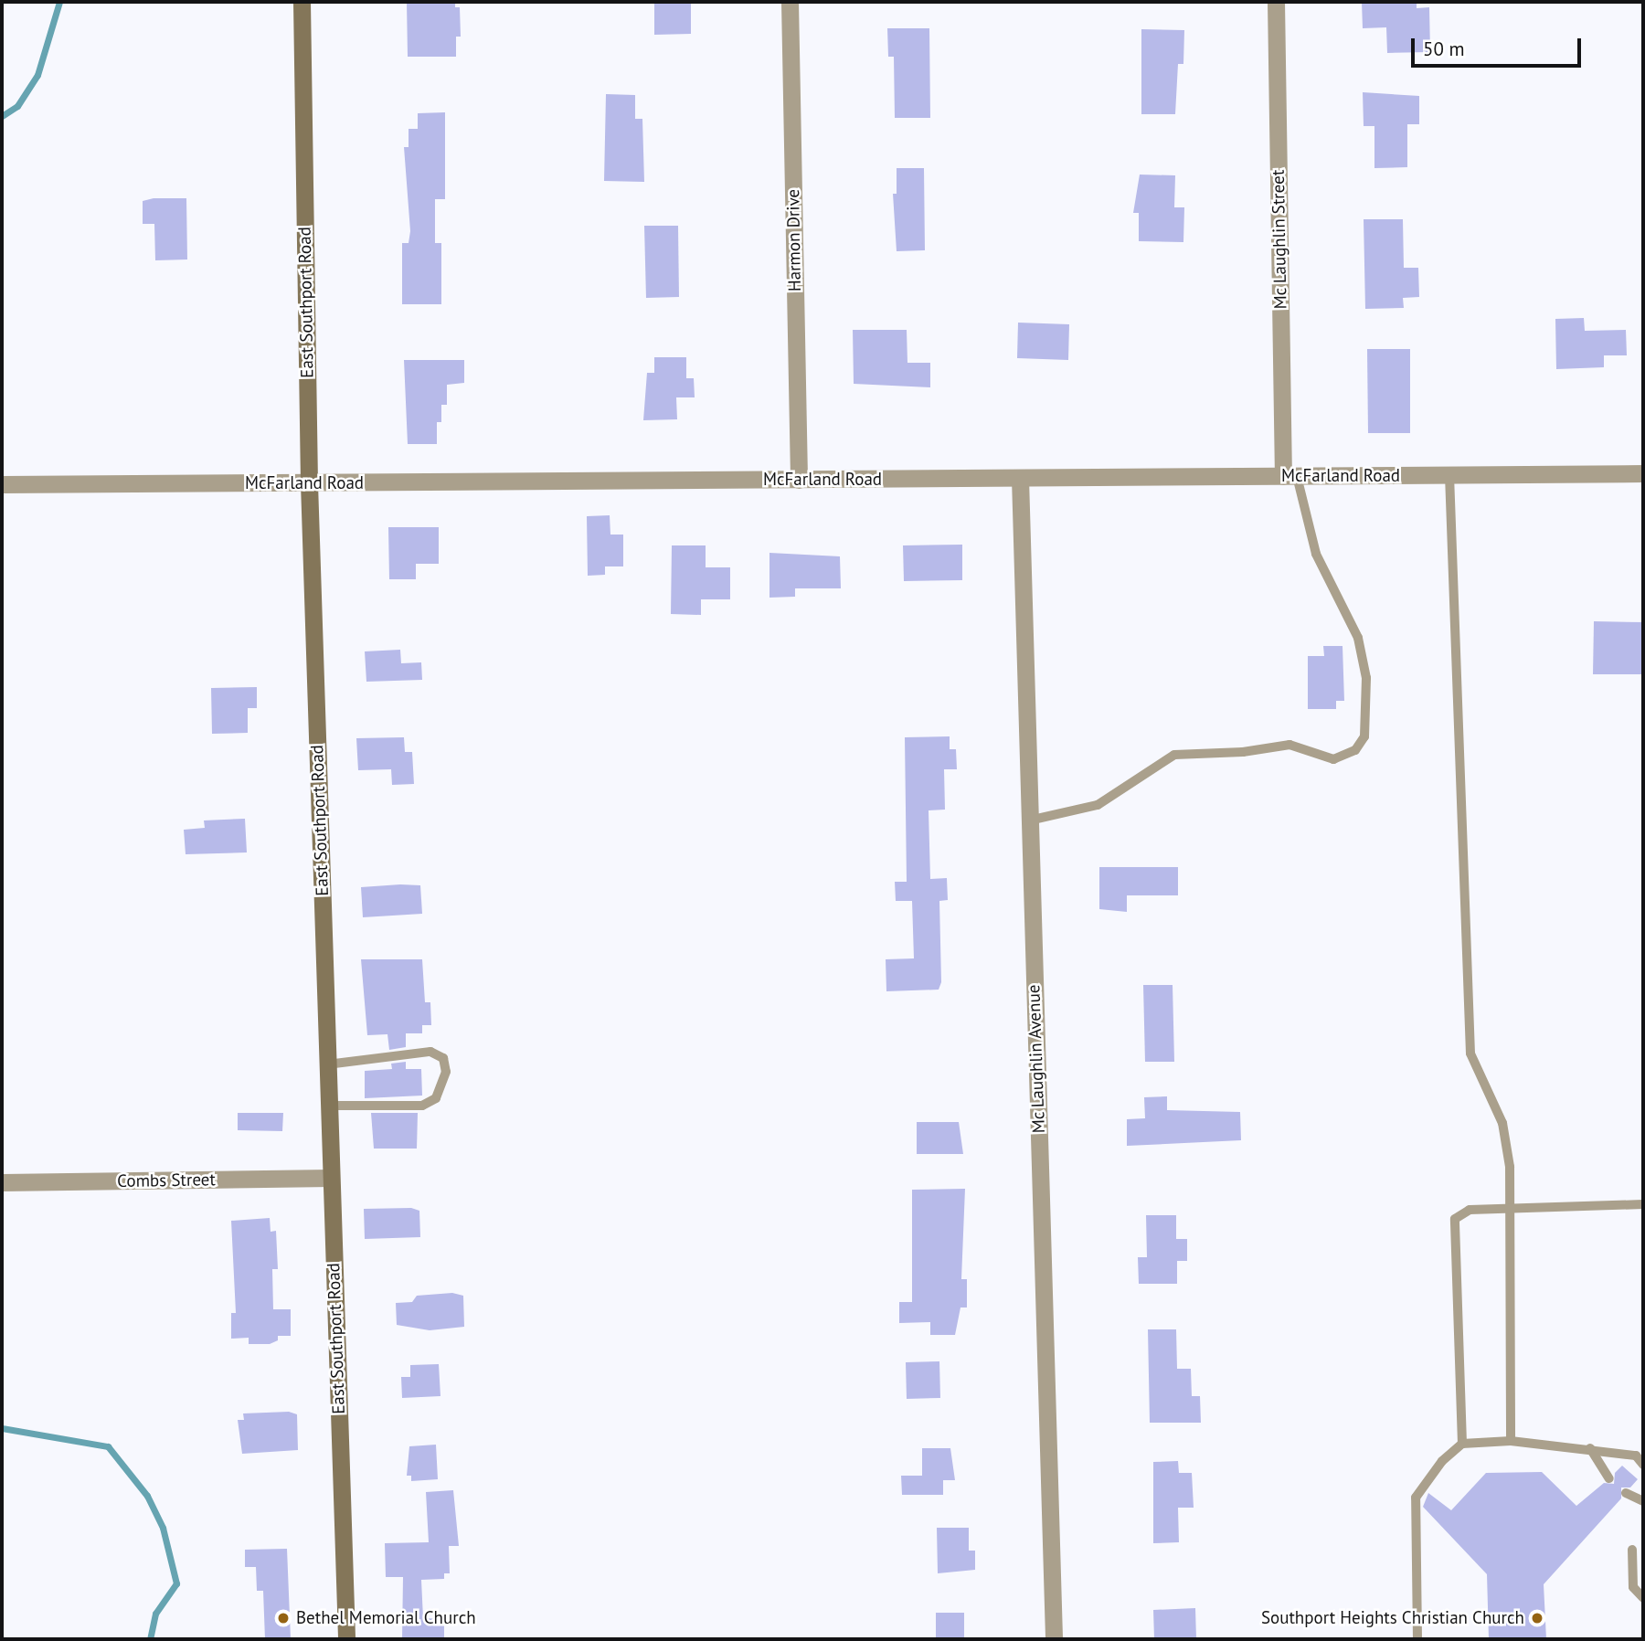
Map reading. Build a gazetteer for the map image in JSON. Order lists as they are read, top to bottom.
{
  "streets": {
    "main road": ["East Southport Road"],
    "street": [
      "Mc Laughlin Street",
      "Harmon Drive",
      "McFarland Road",
      "Mc Laughlin Avenue",
      "Combs Street"
    ]
  },
  "crossings": [
    ["Mc Laughlin Street", "McFarland Road"],
    ["Harmon Drive", "McFarland Road"],
    ["East Southport Road", "McFarland Road"],
    ["East Southport Road", "Combs Street"],
    ["McFarland Road", "Mc Laughlin Avenue"]
  ],
  "places": ["Bethel Memorial Church", "Southport Heights Christian Church"],
  "scale_bar": "50 m"
}
